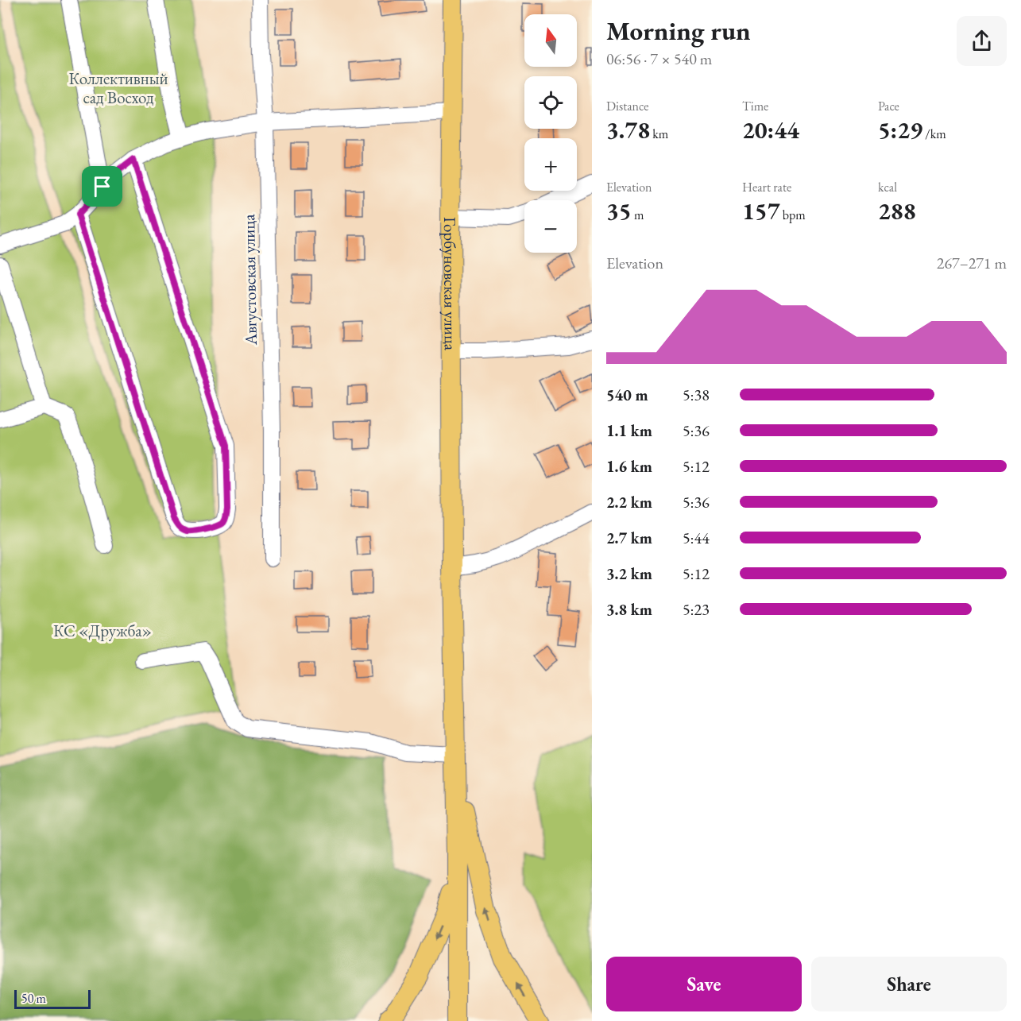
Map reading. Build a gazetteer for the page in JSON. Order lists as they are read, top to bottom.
{
  "streets": {
    "main road": ["Горбуновская улица"],
    "street": ["Августовская улица"]
  },
  "parks": ["Коллективный сад Восход", "КС «Дружба»"],
  "scale_bar": "50 m",
  "north": "top",
  "page": {
    "heading": ["Morning run", "06:56 · 7 × 540 m"],
    "map_buttons": ["+", "−"],
    "stats": [
      ["Distance", "3.78 km"],
      ["Time", "20:44"],
      ["Pace", "5:29 /km"],
      ["Elevation", "35 m"],
      ["Heart rate", "157 bpm"],
      ["kcal", "288"]
    ],
    "chart": ["Elevation", "267–271 m"],
    "list": [
      {
        "name": "540 m",
        "note": "5:38"
      },
      {
        "name": "1.1 km",
        "note": "5:36"
      },
      {
        "name": "1.6 km",
        "note": "5:12"
      },
      {
        "name": "2.2 km",
        "note": "5:36"
      },
      {
        "name": "2.7 km",
        "note": "5:44"
      },
      {
        "name": "3.2 km",
        "note": "5:12"
      },
      {
        "name": "3.8 km",
        "note": "5:23"
      }
    ],
    "buttons": ["Save", "Share"],
    "scale": "50 m"
  }
}
